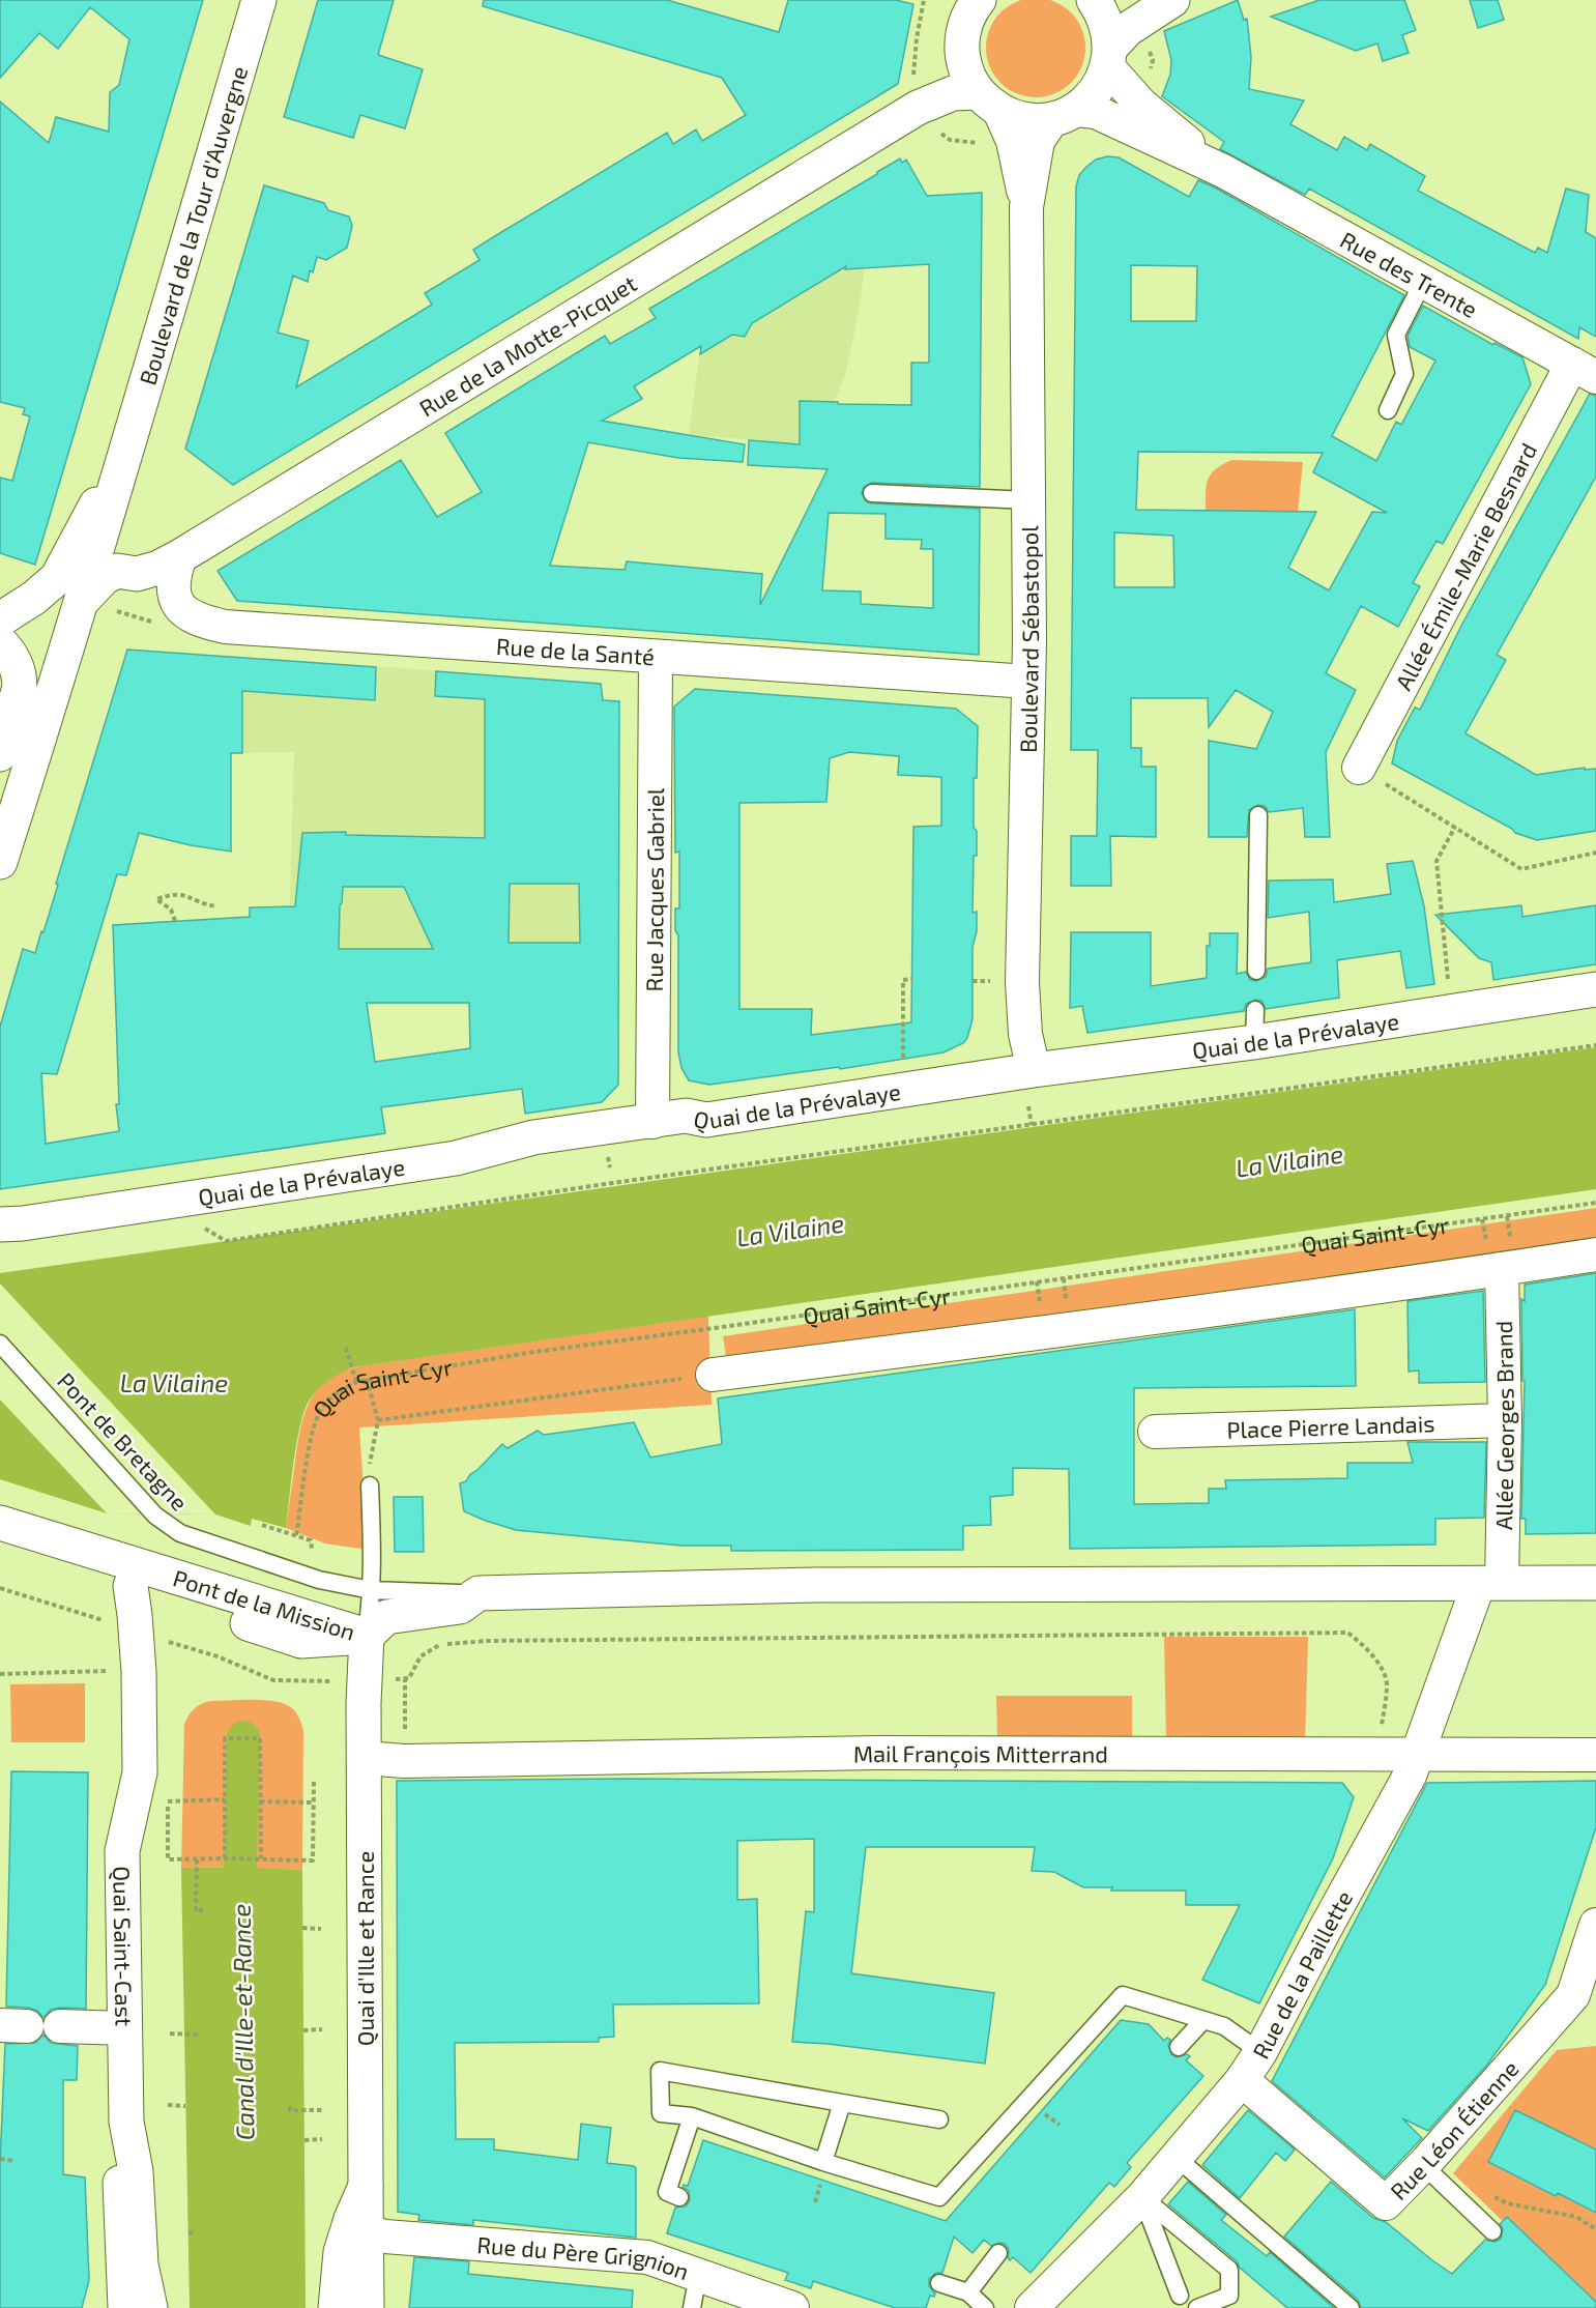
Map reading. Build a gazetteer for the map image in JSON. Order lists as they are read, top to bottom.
{
  "streets": {
    "main road": [
      "Boulevard de la Tour d'Auvergne",
      "Rue de la Motte-Picquet",
      "Quai de la Prévalaye",
      "Pont de la Mission",
      "Quai Saint-Cast",
      "Quai d'Ille et Rance"
    ],
    "street": [
      "Rue des Trente",
      "Allée Émile-Marie Besnard",
      "Boulevard Sébastopol",
      "Rue de la Santé",
      "Rue Jacques Gabriel",
      "Quai Saint-Cyr",
      "Place Pierre Landais",
      "Allée Georges Brand",
      "Mail François Mitterrand",
      "Rue de la Paillette",
      "Rue Léon Étienne",
      "Rue du Père Grignion"
    ],
    "lane": ["Pont de Bretagne"]
  },
  "crossings": [
    ["Boulevard de la Tour d'Auvergne", "Rue de la Motte-Picquet"],
    ["Rue des Trente", "Allée Émile-Marie Besnard"],
    ["Rue des Trente", "Boulevard Sébastopol"],
    ["Rue de la Motte-Picquet", "Boulevard Sébastopol"],
    ["Rue de la Motte-Picquet", "Rue de la Santé"],
    ["Boulevard Sébastopol", "Rue de la Santé"],
    ["Boulevard Sébastopol", "Quai de la Prévalaye"],
    ["Rue de la Santé", "Rue Jacques Gabriel"],
    ["Rue Jacques Gabriel", "Quai de la Prévalaye"],
    ["Quai Saint-Cyr", "Allée Georges Brand"],
    ["Place Pierre Landais", "Allée Georges Brand"],
    ["Allée Georges Brand", "Rue de la Paillette"],
    ["Pont de Bretagne", "Quai d'Ille et Rance"],
    ["Pont de la Mission", "Quai Saint-Cast"],
    ["Pont de la Mission", "Quai d'Ille et Rance"],
    ["Mail François Mitterrand", "Quai d'Ille et Rance"],
    ["Mail François Mitterrand", "Rue de la Paillette"],
    ["Quai d'Ille et Rance", "Rue du Père Grignion"],
    ["Rue de la Paillette", "Rue Léon Étienne"]
  ],
  "water": ["La Vilaine", "Canal d'Ille-et-Rance"]
}
